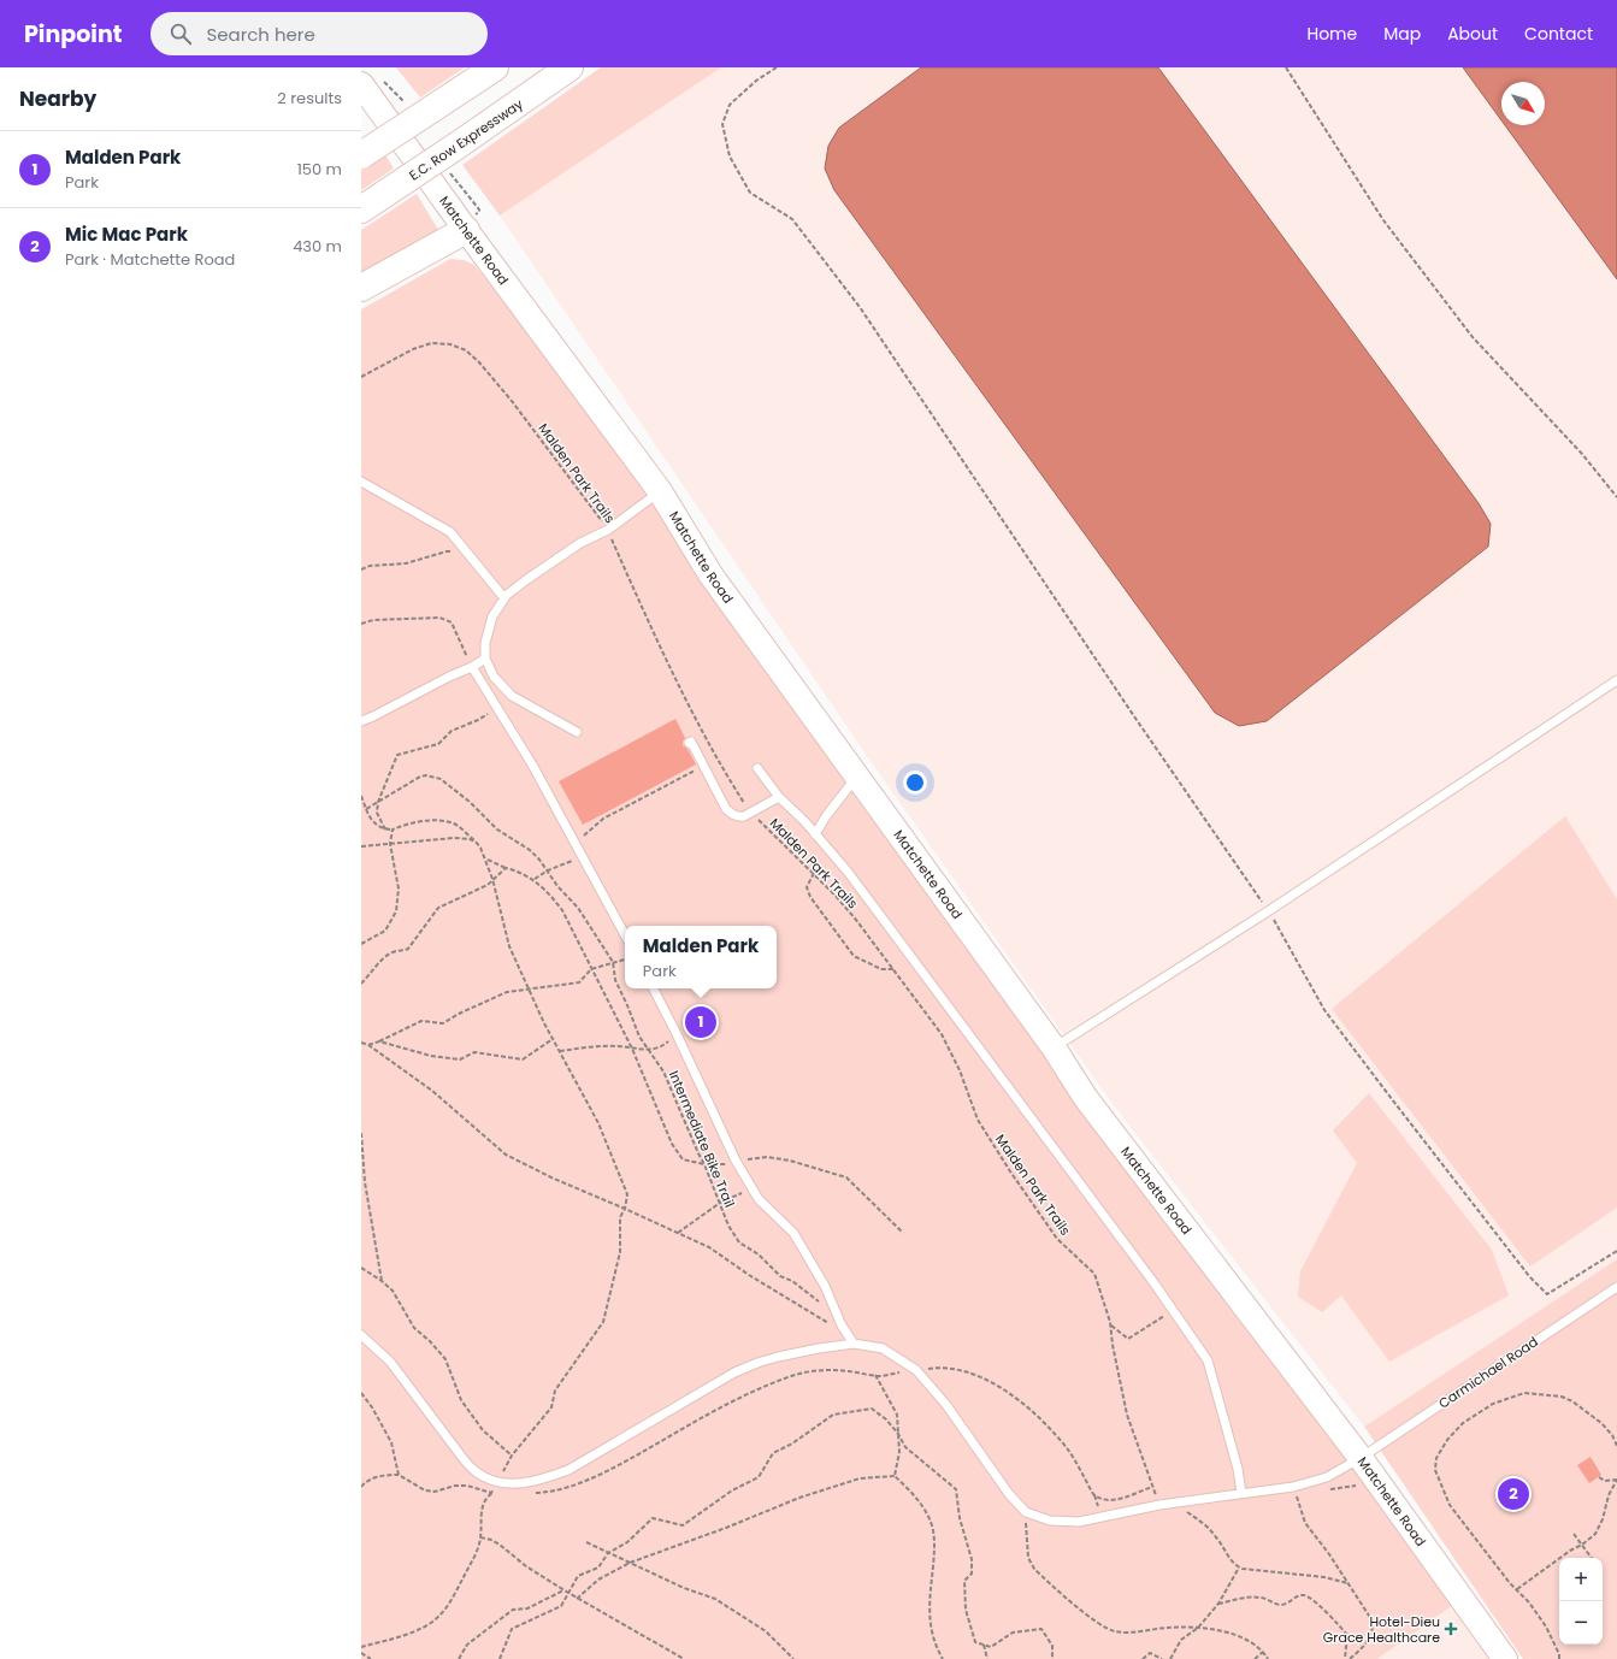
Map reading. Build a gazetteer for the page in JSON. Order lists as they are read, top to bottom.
{
  "streets": {
    "highway": ["E.C. Row Expressway"],
    "main road": ["Matchette Road"],
    "lane": ["Carmichael Road"],
    "path": ["Malden Park Trails", "Intermediate Bike Trail"]
  },
  "crossings": [
    ["Matchette Road", "Carmichael Road"],
    ["Malden Park Trails", "Carmichael Road"]
  ],
  "places": {
    "health": ["Hotel-Dieu Grace Healthcare"]
  },
  "north": "bottom right",
  "page": {
    "header": "Pinpoint",
    "search": "Search here",
    "nav": [
      "Home",
      "Map",
      "About",
      "Contact"
    ],
    "heading": ["Nearby", "2 results"],
    "list": [
      {
        "mark": "1",
        "name": "Malden Park",
        "note": "Park",
        "value": "150 m"
      },
      {
        "mark": "2",
        "name": "Mic Mac Park",
        "note": "Park · Matchette Road",
        "value": "430 m"
      }
    ],
    "popup": ["Malden Park", "Park"],
    "pins": ["1", "2"],
    "map_buttons": ["+", "−"]
  }
}
